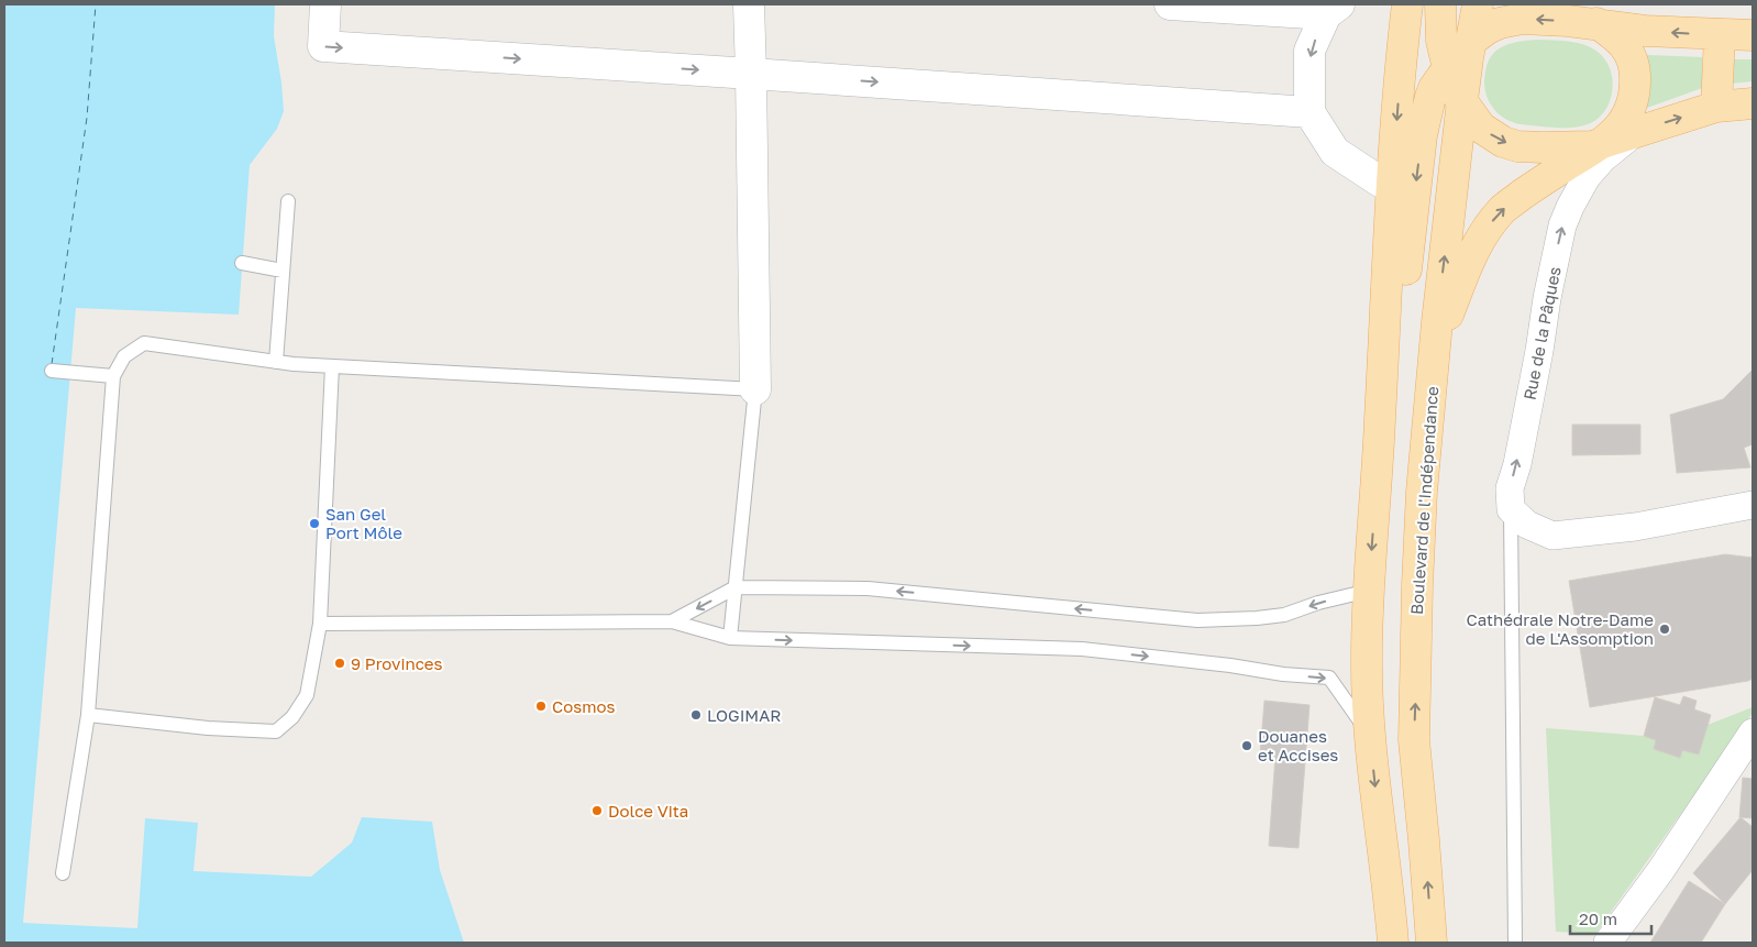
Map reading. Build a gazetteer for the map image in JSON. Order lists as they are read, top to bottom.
{
  "streets": {
    "main road": ["Boulevard de l'Indépendance"],
    "street": ["Rue de la Pâques"]
  },
  "one_way": ["Rue de la Pâques"],
  "places": [
    "San Gel Port Môle",
    "Cathédrale Notre-Dame de L'Assomption",
    "9 Provinces",
    "Cosmos",
    "LOGIMAR",
    "Douanes et Accises",
    "Dolce Vita"
  ],
  "scale_bar": "20 m"
}
